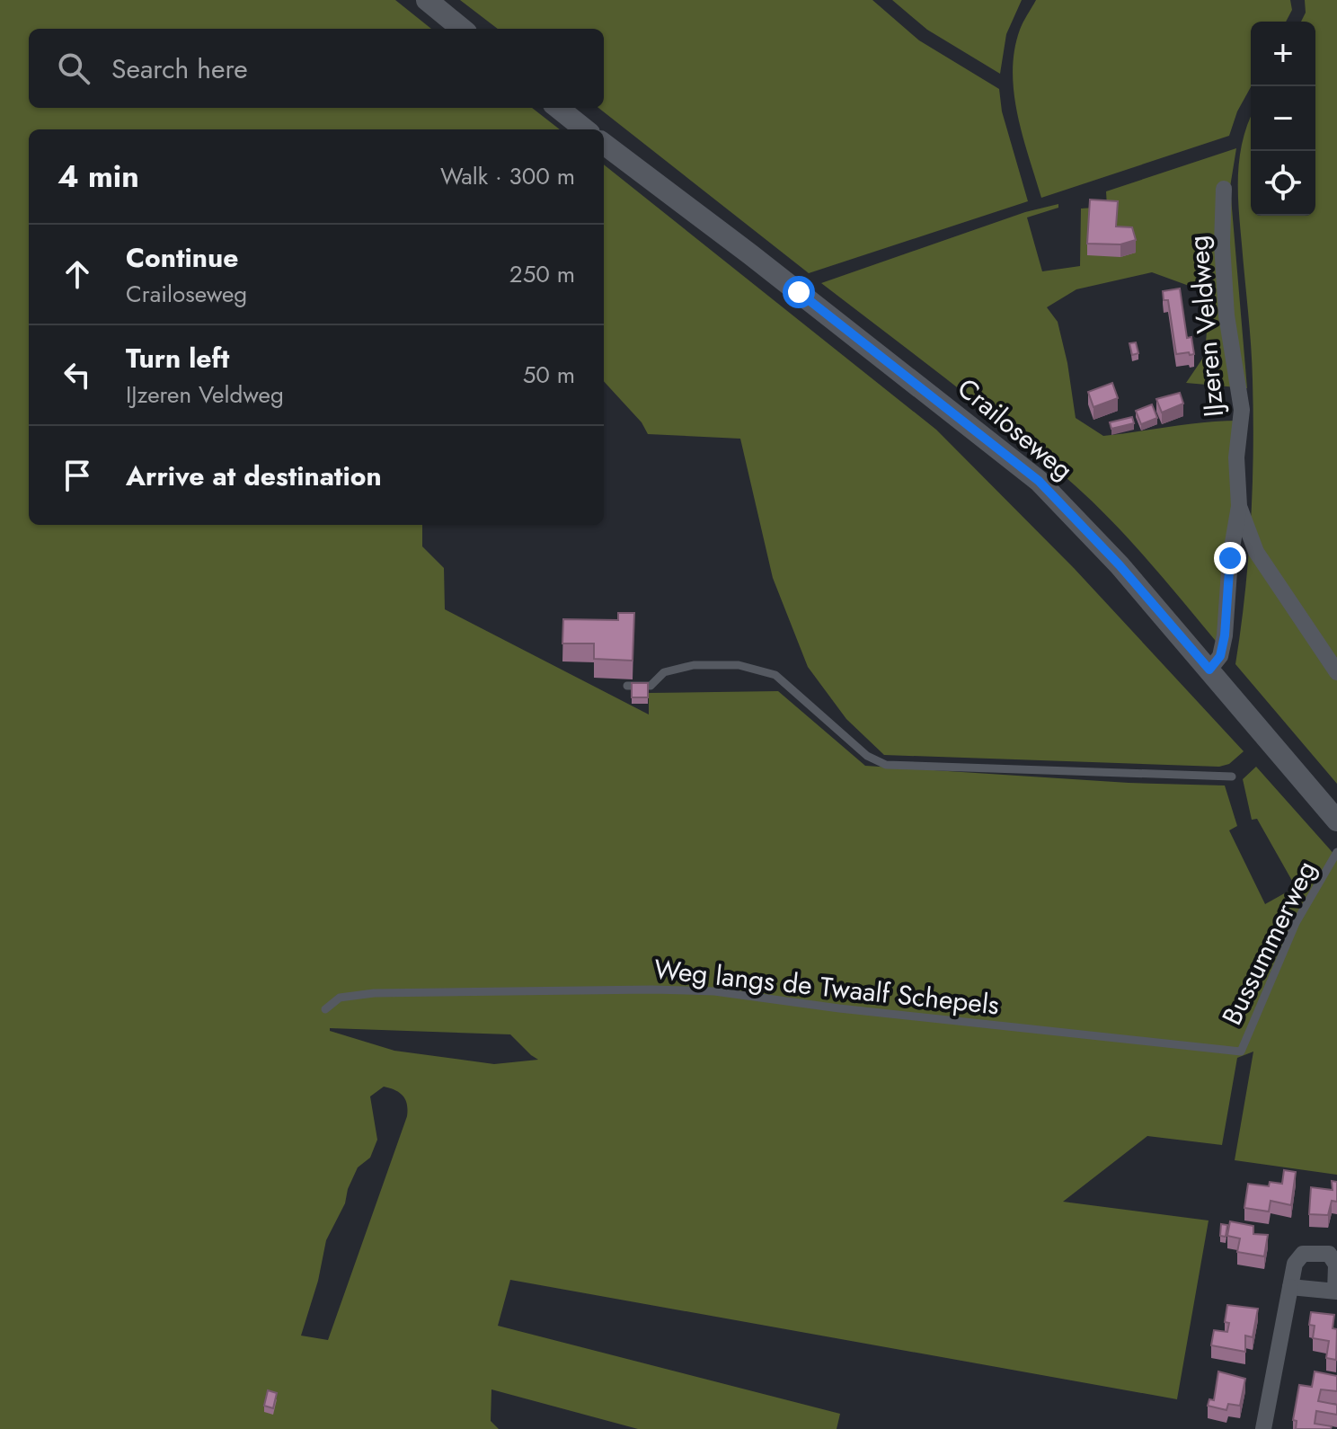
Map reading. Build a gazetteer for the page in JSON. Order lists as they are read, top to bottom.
{
  "streets": {
    "main road": ["Crailoseweg"],
    "street": ["IJzeren Veldweg"],
    "lane": ["Bussummerweg", "Weg langs de Twaalf Schepels"]
  },
  "crossings": [
    ["IJzeren Veldweg", "Crailoseweg"],
    ["Bussummerweg", "Weg langs de Twaalf Schepels"]
  ],
  "page": {
    "map_buttons": ["+", "−"],
    "search": "Search here",
    "heading": ["4 min", "Walk · 300 m"],
    "list": [
      ["Continue", "Crailoseweg", "250 m"],
      ["Turn left", "IJzeren Veldweg", "50 m"],
      "Arrive at destination"
    ]
  }
}
